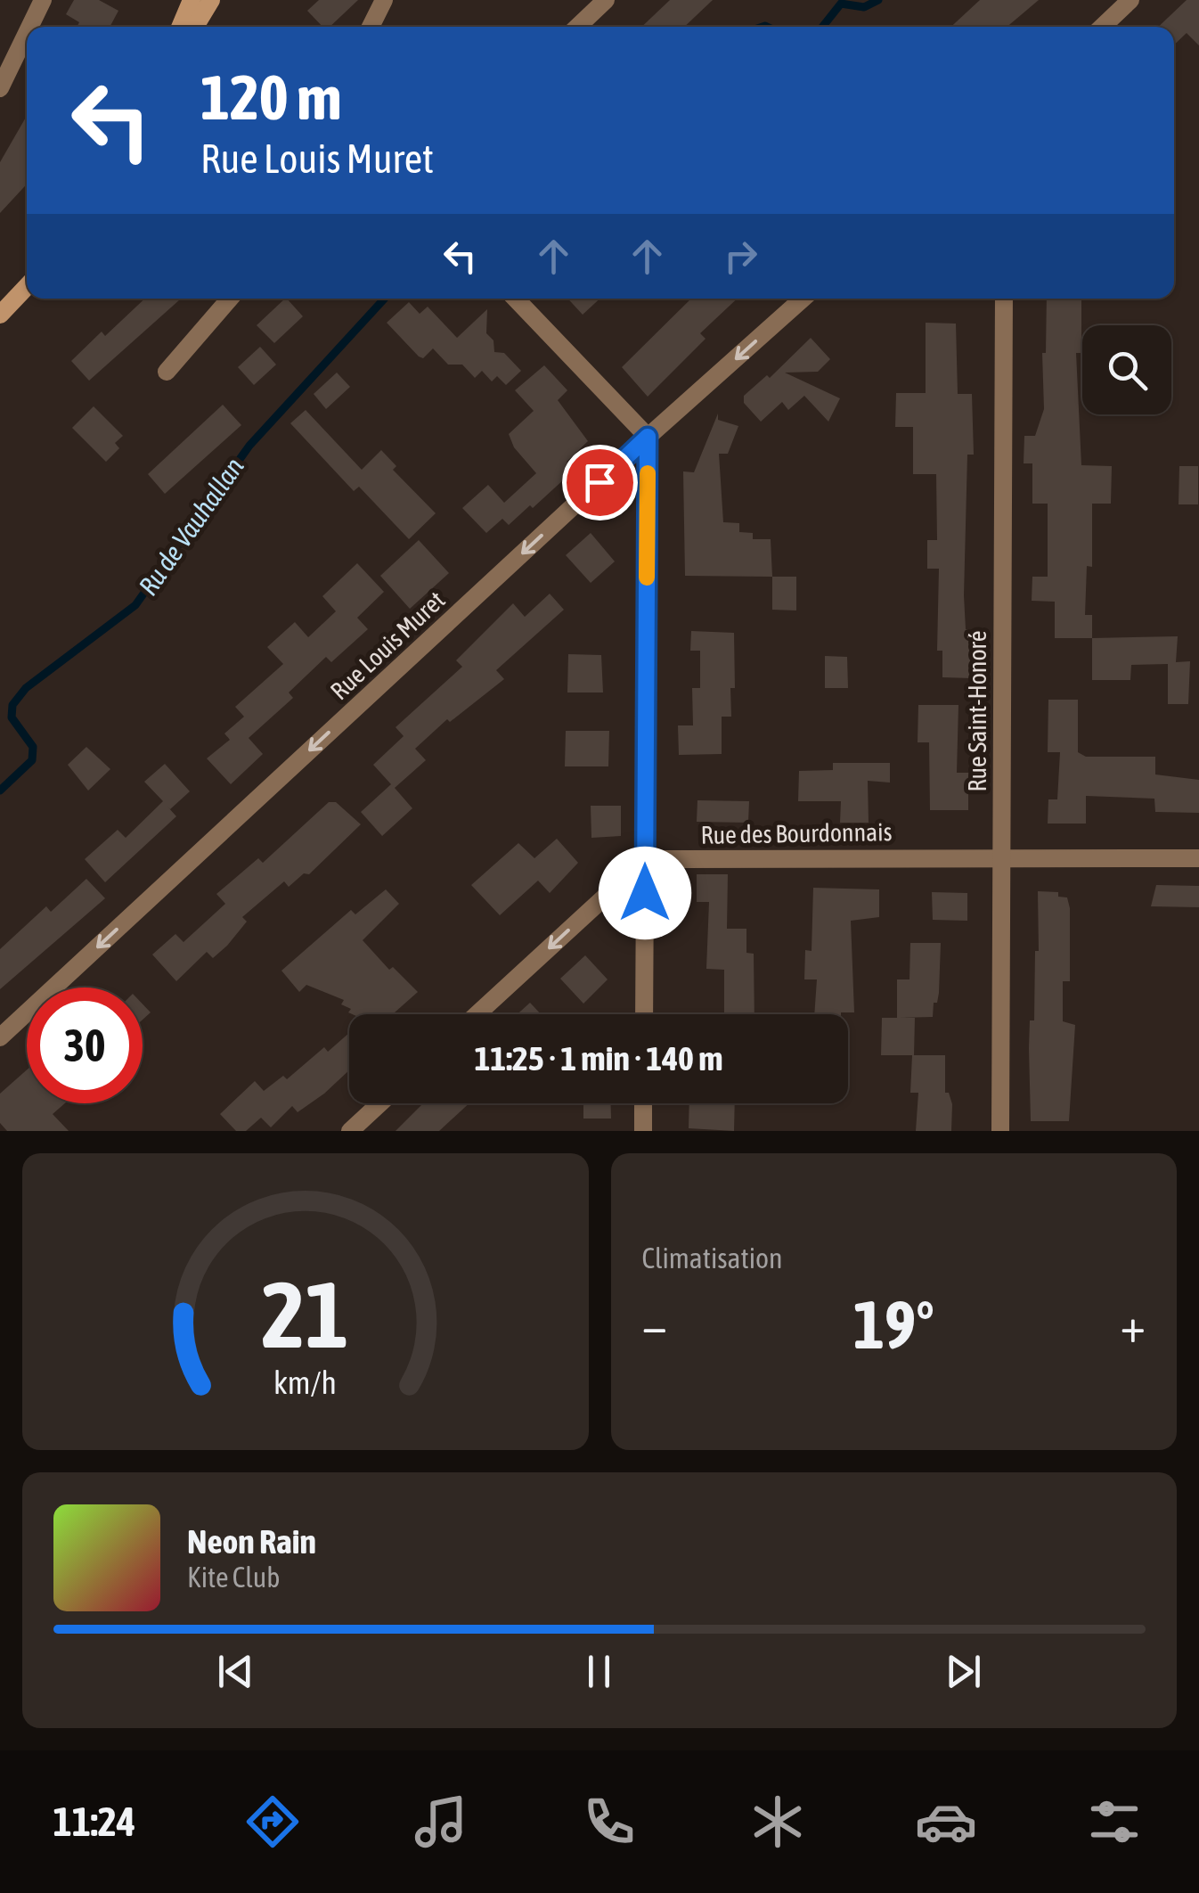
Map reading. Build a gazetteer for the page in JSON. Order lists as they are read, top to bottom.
{
  "streets": {
    "street": ["Rue Louis Muret", "Rue Saint-Honoré", "Rue des Bourdonnais"]
  },
  "crossings": [
    ["Rue Saint-Honoré", "Rue des Bourdonnais"]
  ],
  "one_way": ["Rue Louis Muret"],
  "water": ["Ru de Vauhallan"],
  "page": {
    "turn": ["120 m", "Rue Louis Muret"],
    "limit": "30",
    "trip": "11:25 · 1 min · 140 m",
    "tile": "Climatisation",
    "heat": ["−", "19°", "+"],
    "song": ["Neon Rain", "Kite Club"],
    "tabs": "11:24",
    "gauge": ["21", "km/h"]
  }
}
